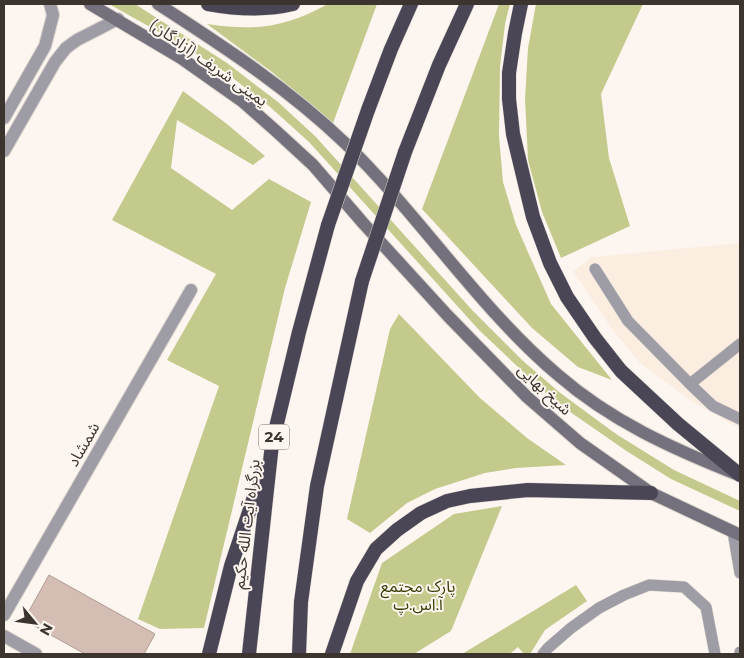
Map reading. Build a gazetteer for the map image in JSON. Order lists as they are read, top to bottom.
{
  "streets": {
    "highway": ["24", "بزرگراه آیت الله حکیم"],
    "main road": ["یمینی شریف (آزادگان)", "شیخ بهایی"],
    "street": ["شمشاد"]
  },
  "crossings": [
    ["یمینی شریف (آزادگان)", "شیخ بهایی"]
  ],
  "parks": ["پارک مجتمع آ.اس.پ"],
  "north": "bottom right"
}
